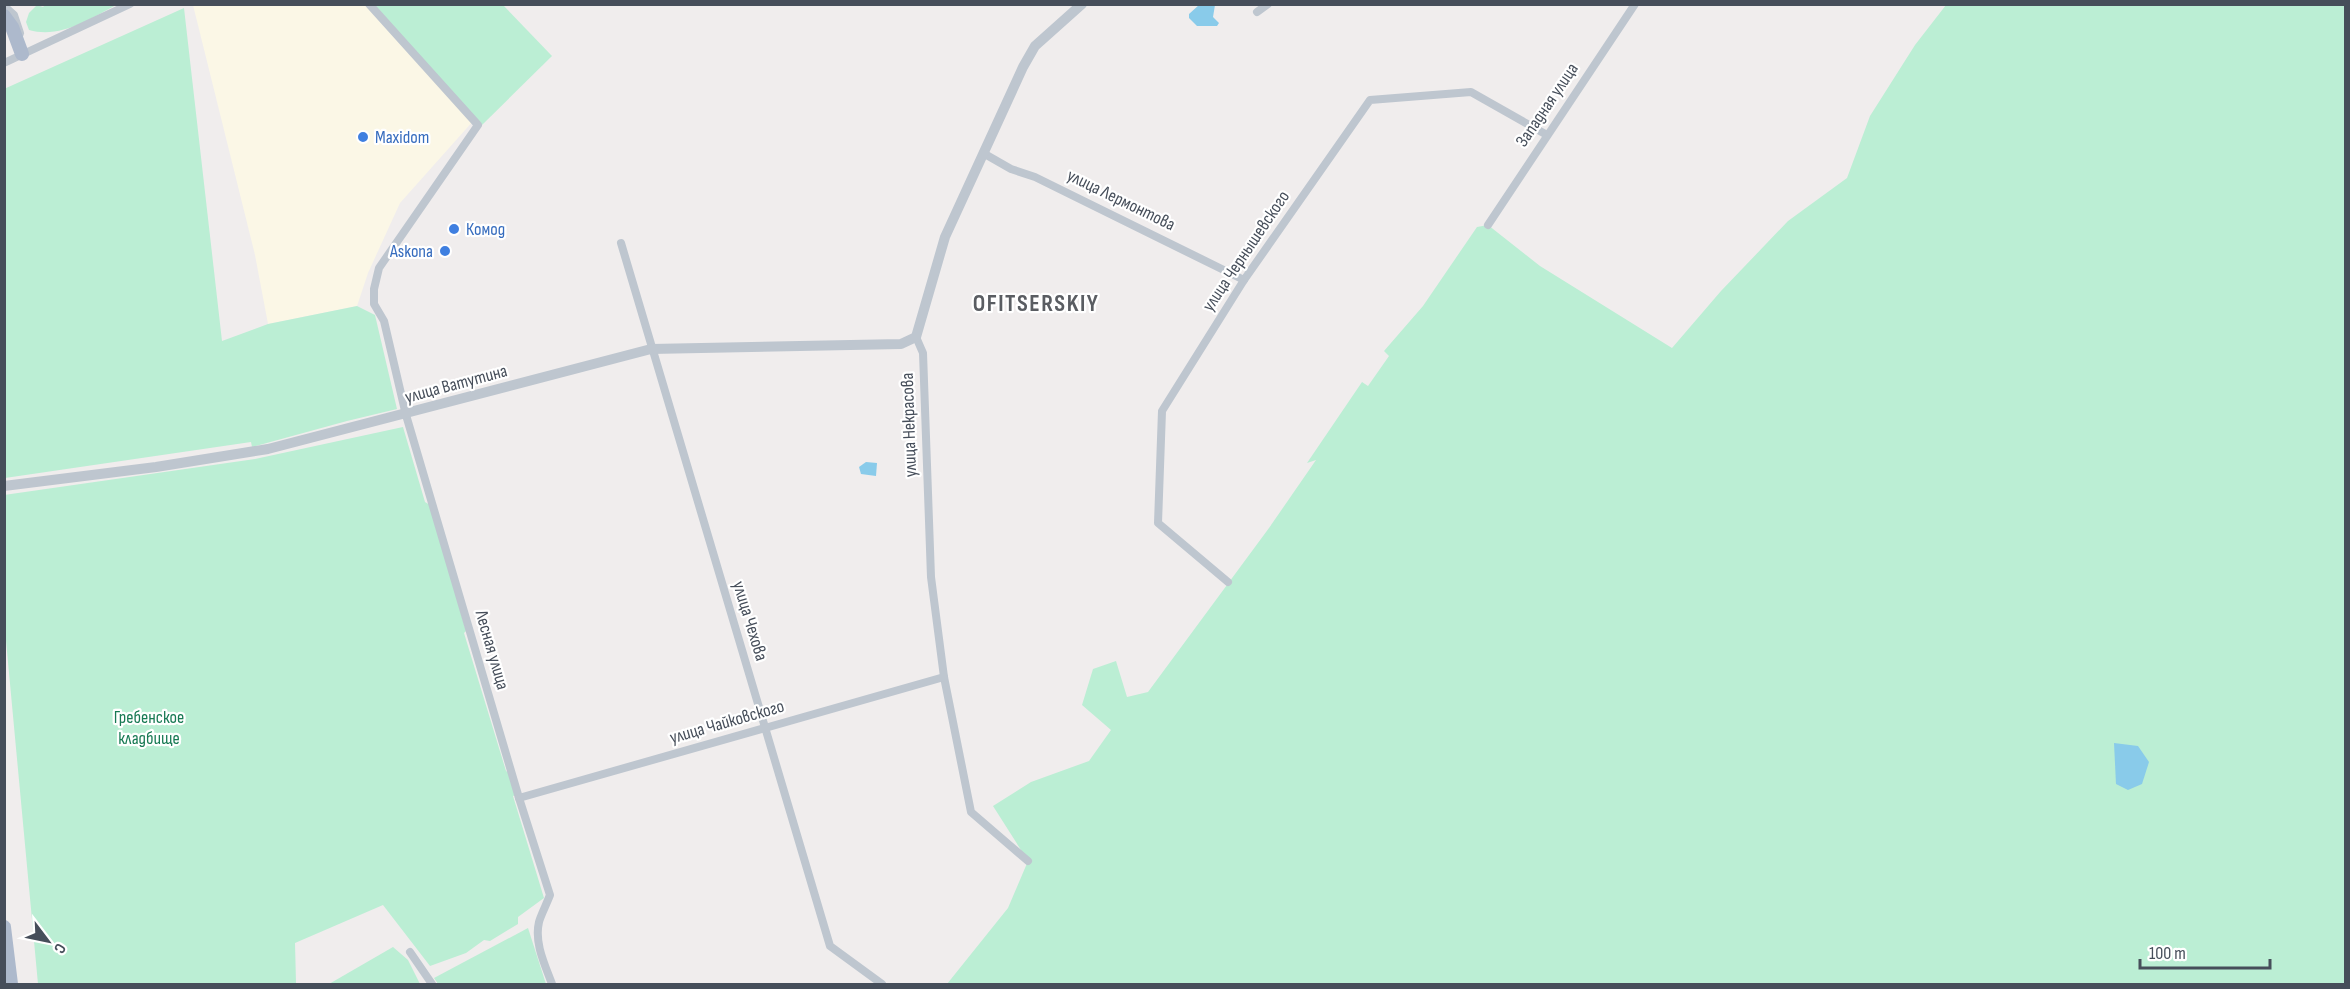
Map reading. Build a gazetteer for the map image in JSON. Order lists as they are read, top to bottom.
{
  "streets": {
    "street": [
      "Западная улица",
      "улица Лермонтова",
      "улица Чернышевского",
      "улица Ватутина",
      "улица Некрасова",
      "улица Чехова",
      "Лесная улица",
      "улица Чайковского"
    ]
  },
  "crossings": [
    ["Западная улица", "улица Чернышевского"],
    ["улица Лермонтова", "улица Чернышевского"],
    ["улица Ватутина", "улица Некрасова"],
    ["улица Ватутина", "улица Чехова"],
    ["улица Ватутина", "Лесная улица"],
    ["улица Некрасова", "улица Чайковского"],
    ["улица Чехова", "улица Чайковского"],
    ["Лесная улица", "улица Чайковского"]
  ],
  "districts": ["OFITSERSKIY"],
  "parks": ["Гребенское кладбище"],
  "places": ["Maxidom", "Комод", "Askona"],
  "scale_bar": "100 m",
  "north": "bottom right"
}
